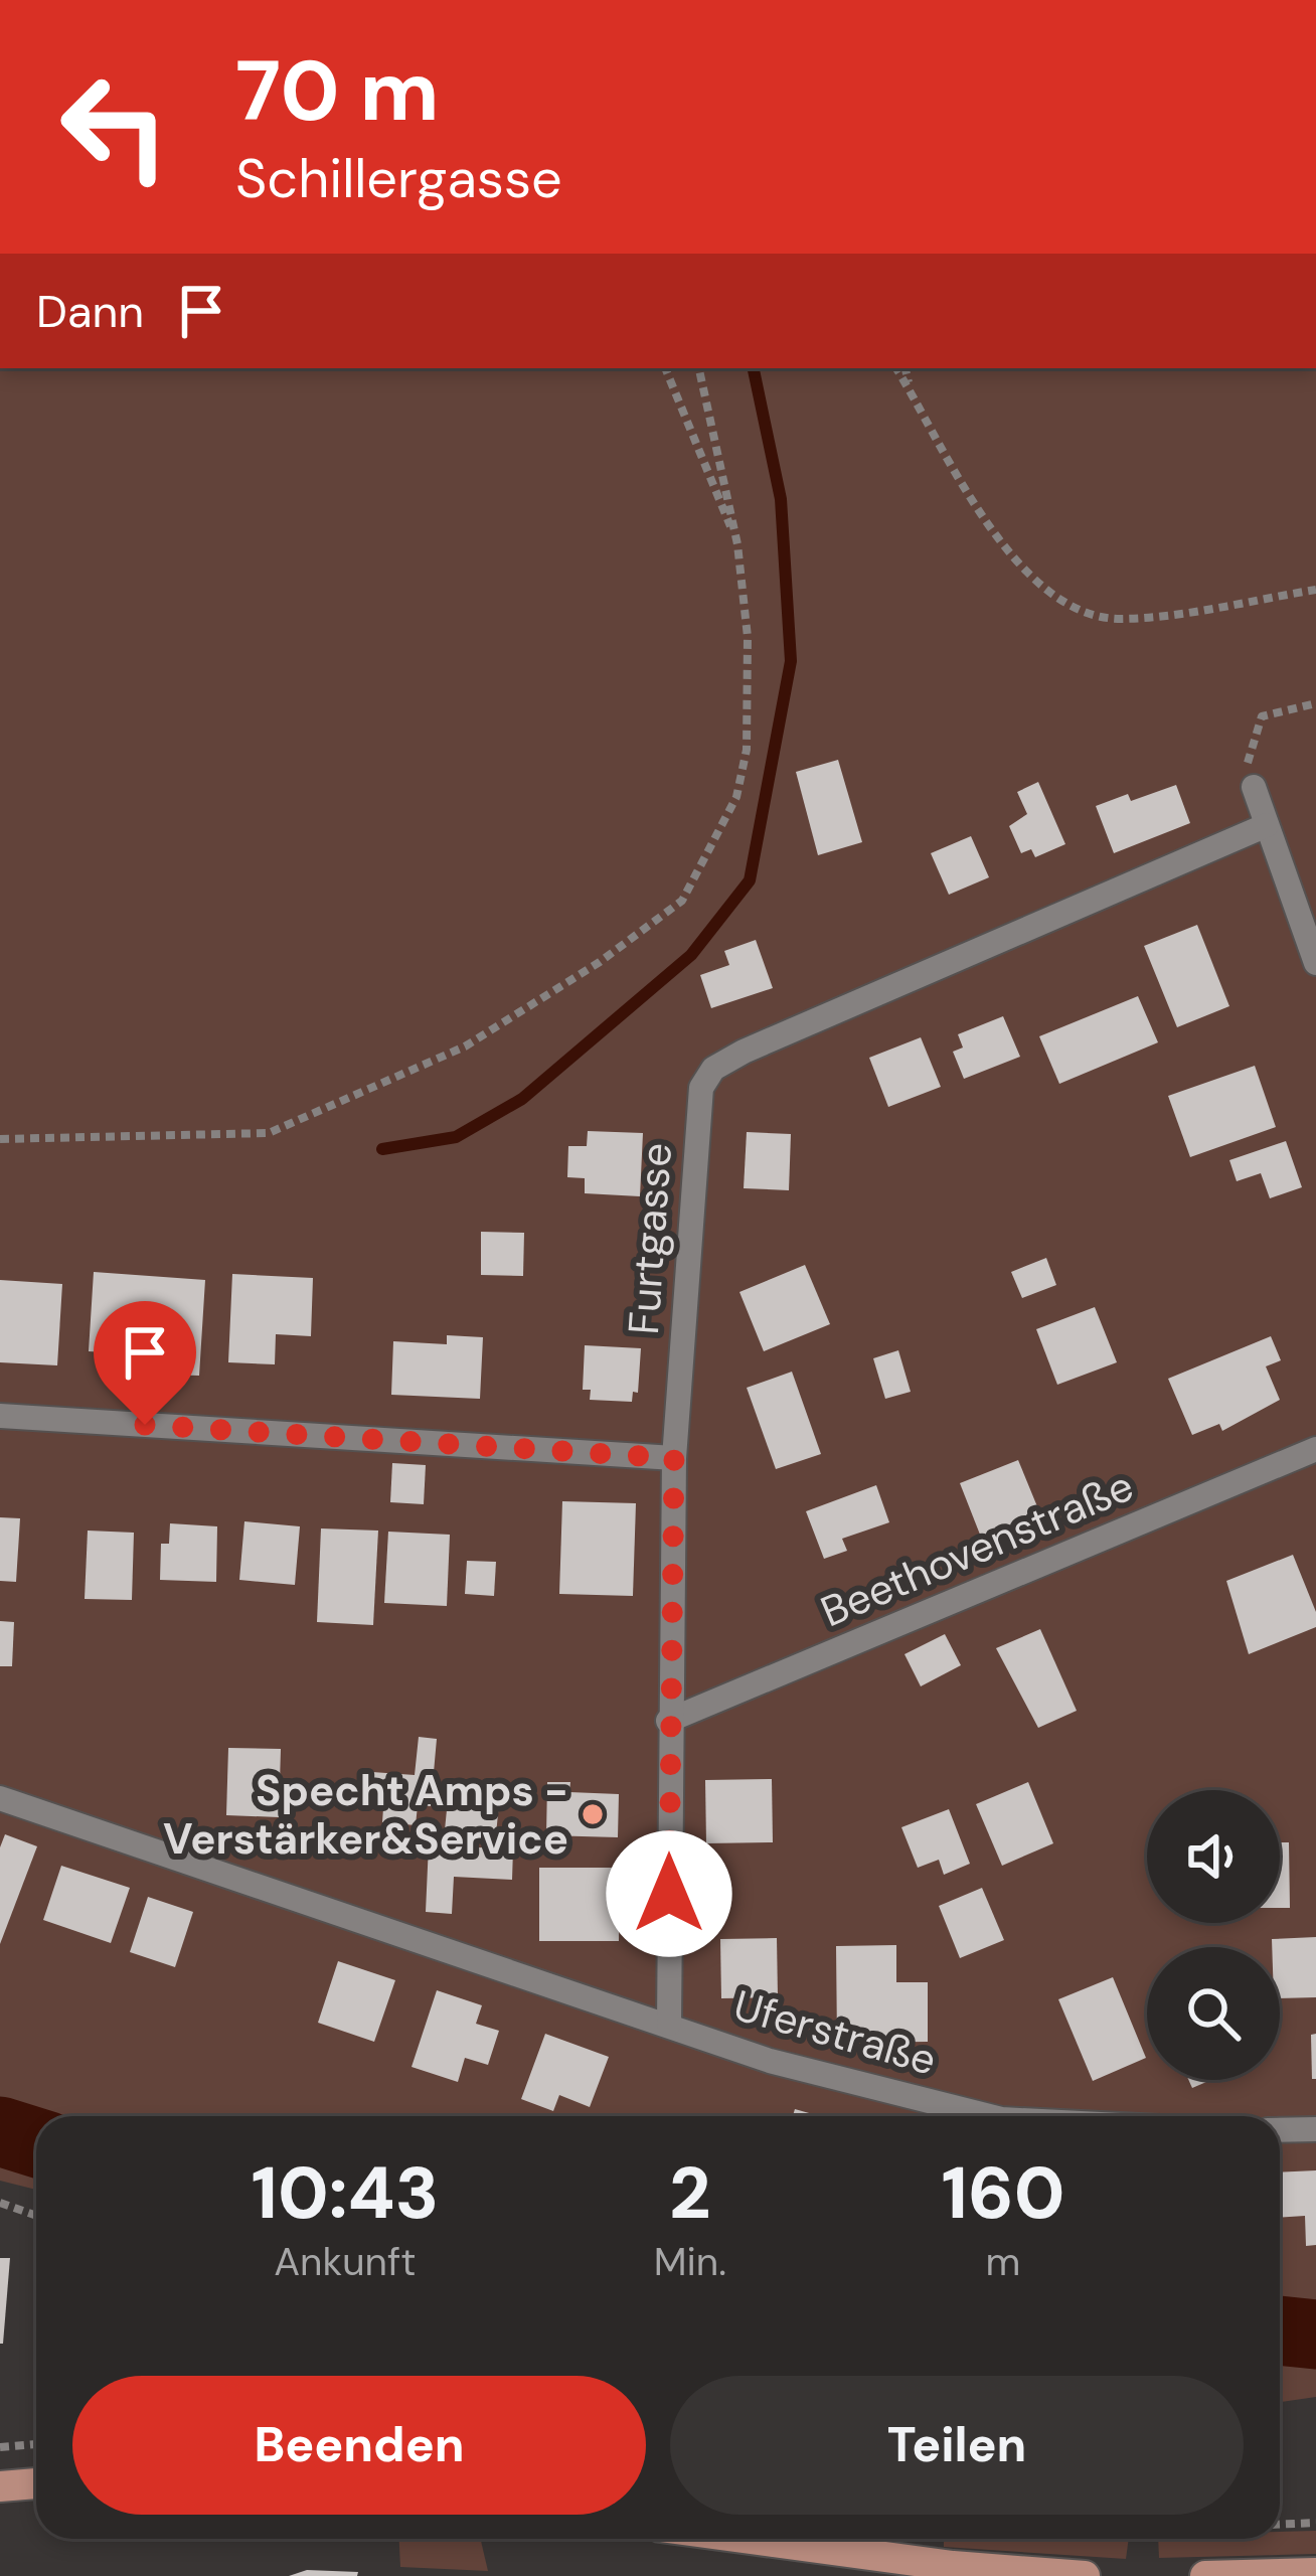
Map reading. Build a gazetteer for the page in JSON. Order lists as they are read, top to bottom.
{
  "streets": {
    "street": ["Furtgasse", "Beethovenstraße", "Uferstraße"]
  },
  "crossings": [
    ["Furtgasse", "Beethovenstraße"],
    ["Furtgasse", "Uferstraße"]
  ],
  "places": ["Specht Amps - Verstärker&Service"],
  "page": {
    "turn": ["70 m", "Schillergasse"],
    "then": "Dann",
    "eta": [
      "10:43",
      "Ankunft",
      "2",
      "Min.",
      "160",
      "m"
    ],
    "buttons": ["Beenden", "Teilen"]
  }
}
